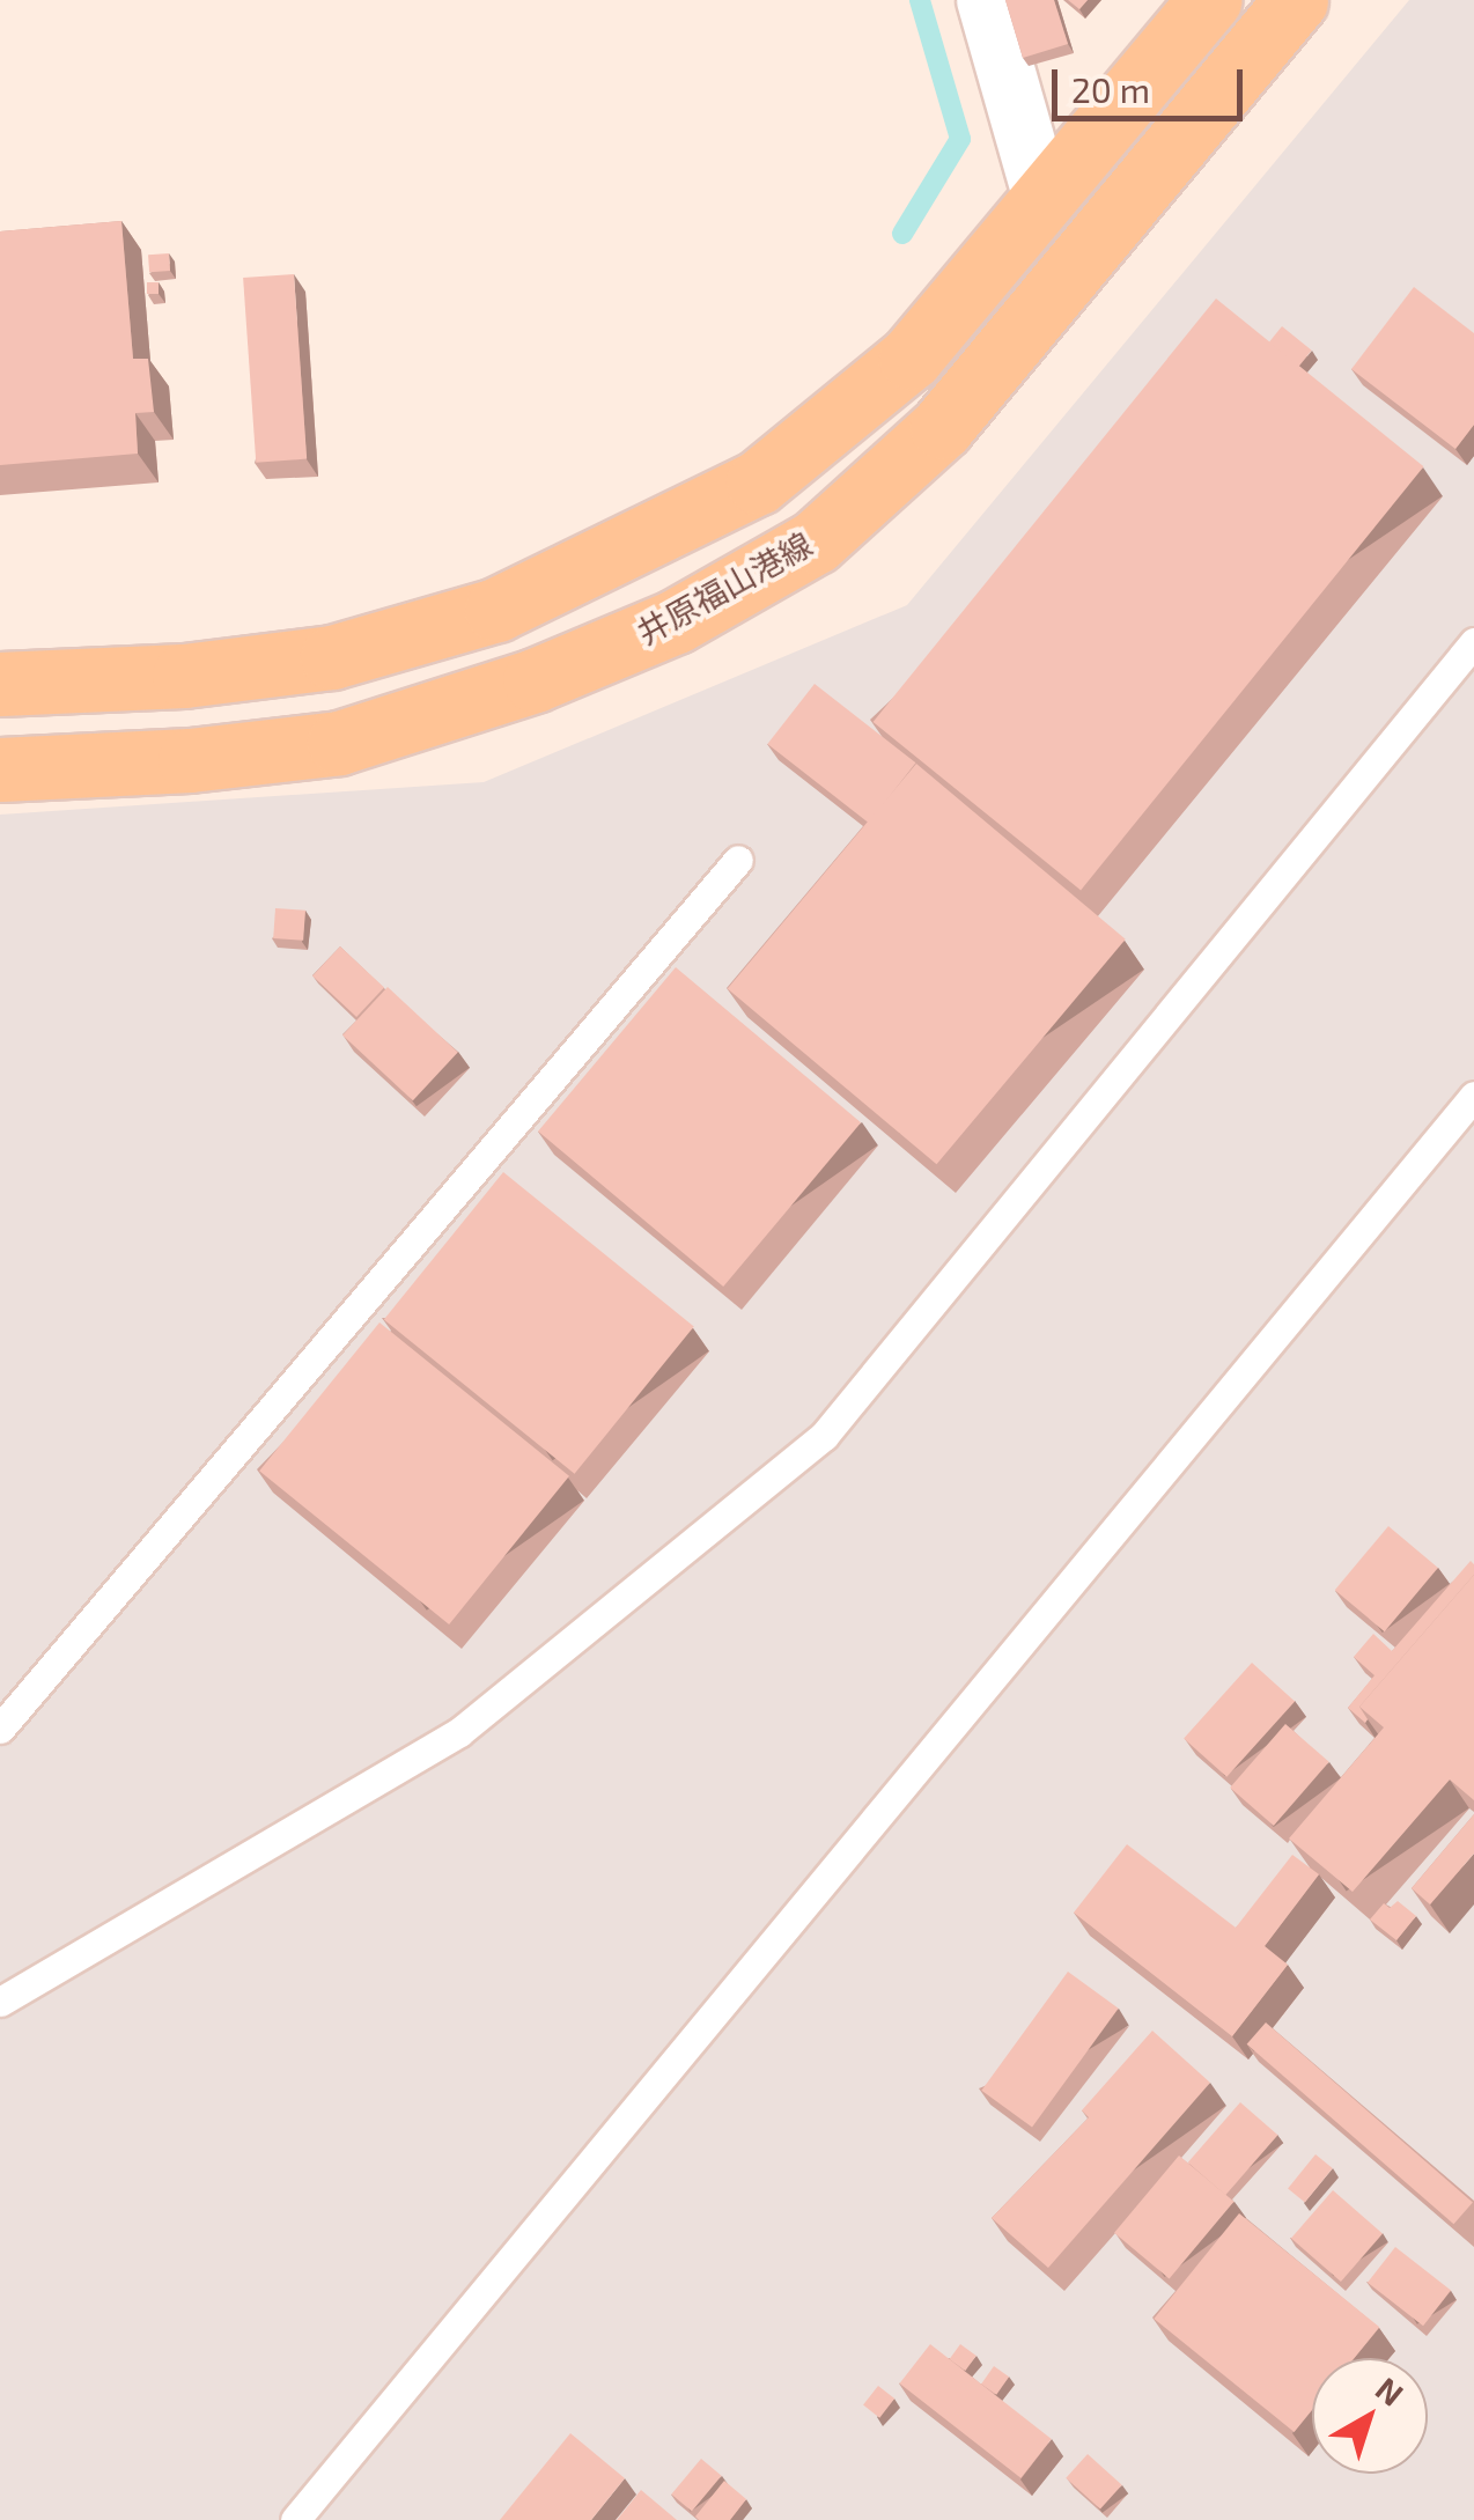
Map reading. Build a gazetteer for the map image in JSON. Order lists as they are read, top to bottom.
{
  "streets": {
    "main road": ["井原福山港線"]
  },
  "scale_bar": "20 m",
  "north": "top right"
}
